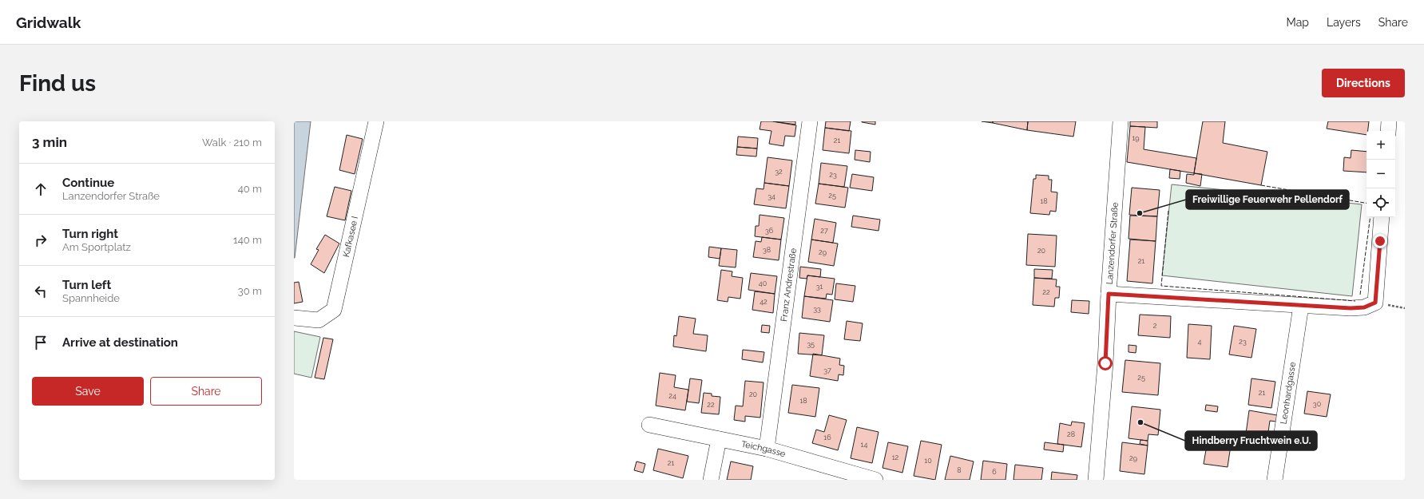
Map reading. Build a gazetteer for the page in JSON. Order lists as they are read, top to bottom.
{
  "streets": {
    "street": [
      "Kafkasee I",
      "Lanzendorfer Straße",
      "Franz Andrestraße",
      "Leonhardgasse",
      "Teichgasse"
    ]
  },
  "crossings": [
    ["Franz Andrestraße", "Teichgasse"]
  ],
  "places": ["Freiwillige Feuerwehr Pellendorf", "Hindberry Fruchtwein e.U."],
  "house_numbers": [
    "19",
    "21",
    "32",
    "23",
    "25",
    "34",
    "18",
    "36",
    "27",
    "38",
    "20",
    "29",
    "21",
    "40",
    "31",
    "22",
    "42",
    "33",
    "2",
    "4",
    "23",
    "35",
    "37",
    "25",
    "21",
    "20",
    "24",
    "18",
    "30",
    "22",
    "28",
    "16",
    "14",
    "12",
    "29",
    "10",
    "21",
    "8",
    "6"
  ],
  "page": {
    "header": "Gridwalk",
    "nav": ["Map", "Layers", "Share"],
    "buttons": [
      "Directions",
      ["Save", "Share"]
    ],
    "title": "Find us",
    "heading": ["3 min", "Walk · 210 m"],
    "map_buttons": ["+", "−"],
    "list": [
      ["Continue", "Lanzendorfer Straße", "40 m"],
      ["Turn right", "Am Sportplatz", "140 m"],
      ["Turn left", "Spannheide", "30 m"],
      "Arrive at destination"
    ]
  }
}
